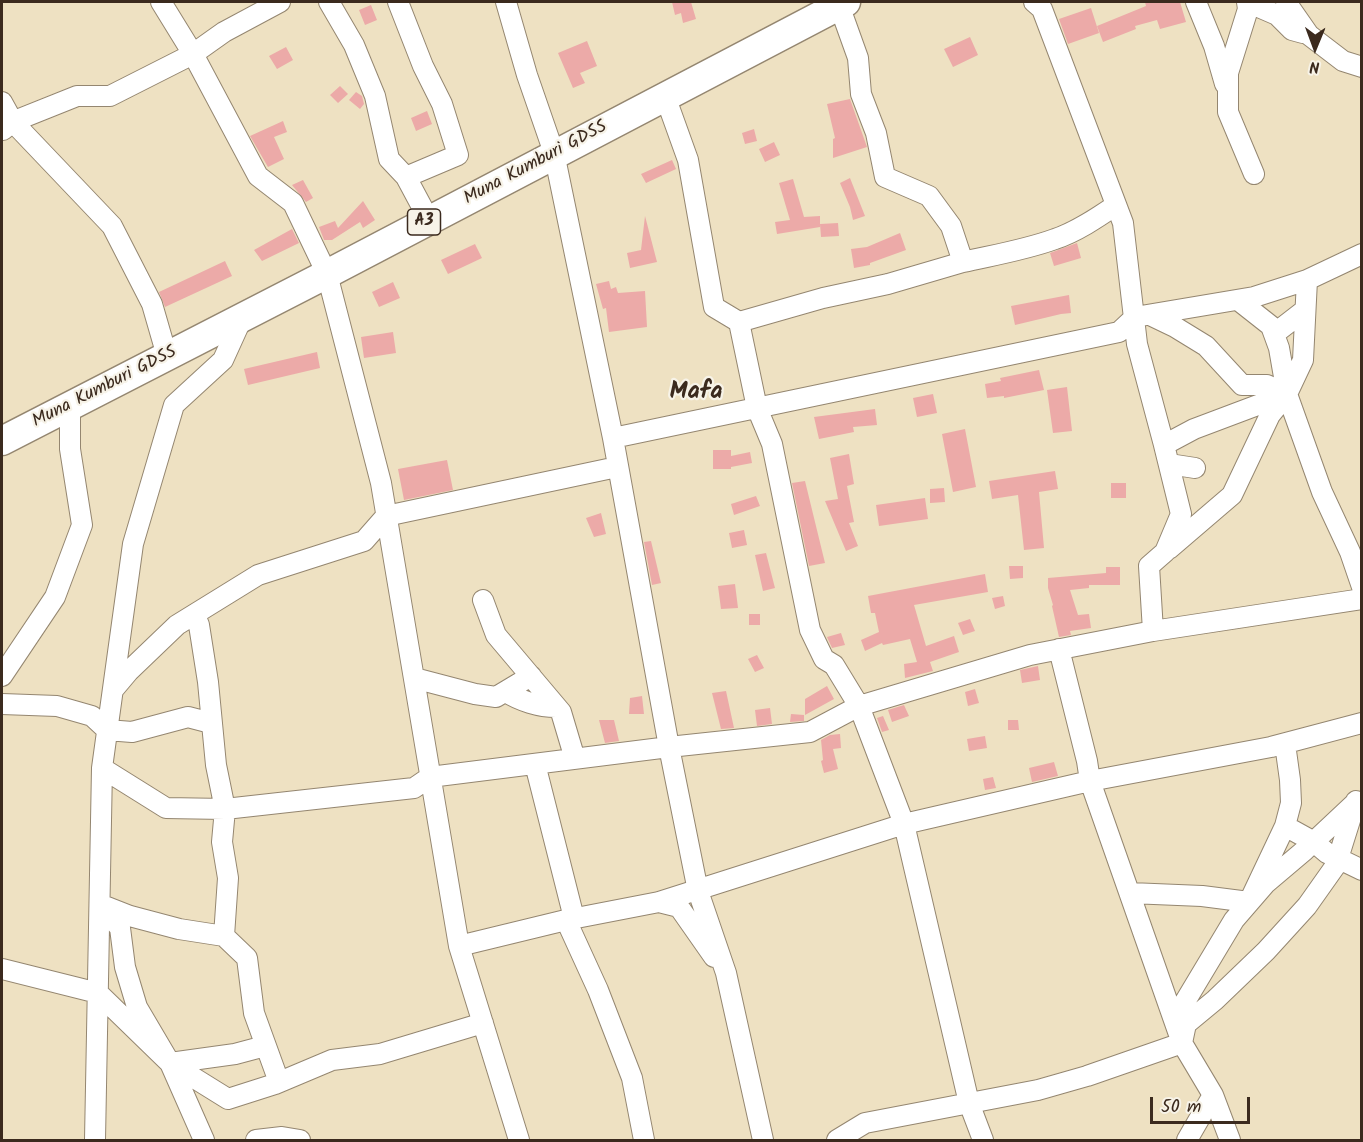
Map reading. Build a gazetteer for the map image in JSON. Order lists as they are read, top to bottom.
{
  "streets": {
    "highway": ["Muna Kumburi GDSS", "A3"]
  },
  "districts": ["Mafa"],
  "scale_bar": "50 m",
  "north": "bottom"
}
